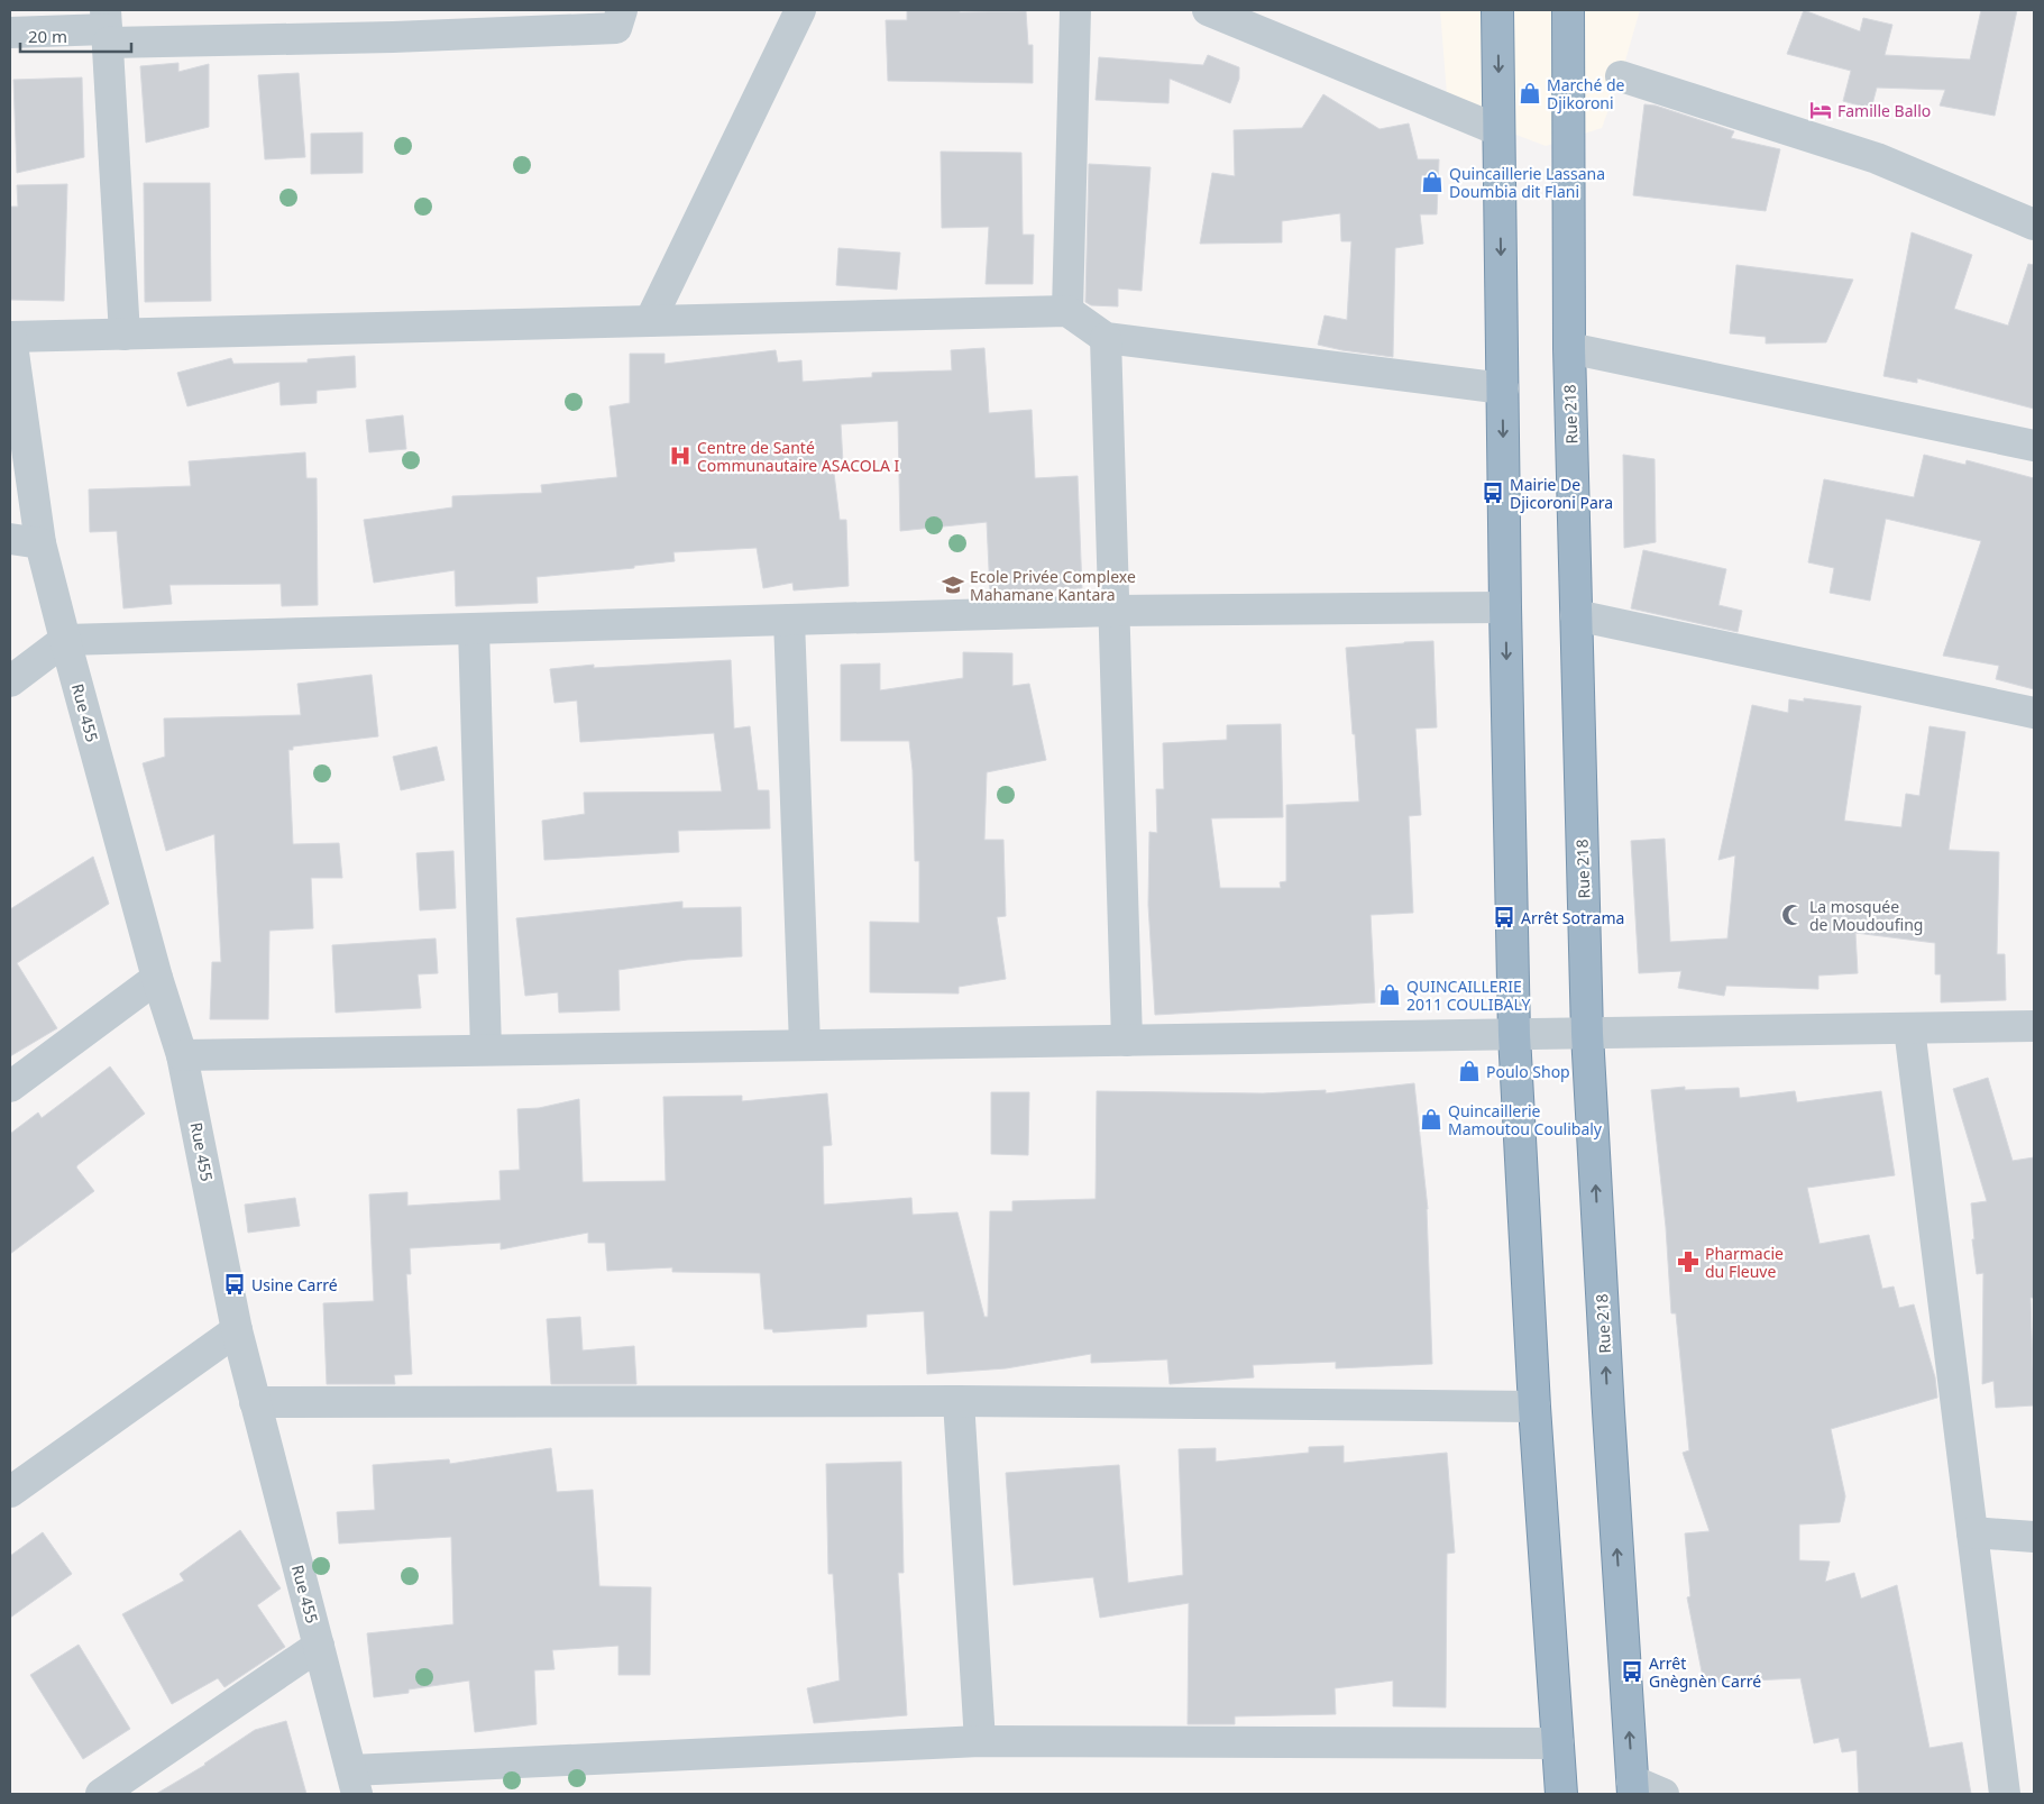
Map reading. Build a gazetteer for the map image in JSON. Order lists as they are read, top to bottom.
{
  "streets": {
    "highway": ["Rue 218"],
    "street": ["Rue 455"]
  },
  "places": {
    "shop": [
      "Marché de Djikoroni",
      "Quincaillerie Lassana Doumbia dit Flani",
      "QUINCAILLERIE 2011 COULIBALY",
      "Poulo Shop",
      "Quincaillerie Mamoutou Coulibaly"
    ],
    "hotel": ["Famille Ballo"],
    "hospital": ["Centre de Santé Communautaire ASACOLA I"],
    "bus stop": [
      "Mairie De Djicoroni Para",
      "Arrêt Sotrama",
      "Usine Carré",
      "Arrêt Gnègnèn Carré"
    ],
    "school or university": ["Ecole Privée Complexe Mahamane Kantara"],
    "mosque": ["La mosquée de Moudoufing"],
    "pharmacy": ["Pharmacie du Fleuve"]
  },
  "scale_bar": "20 m"
}
